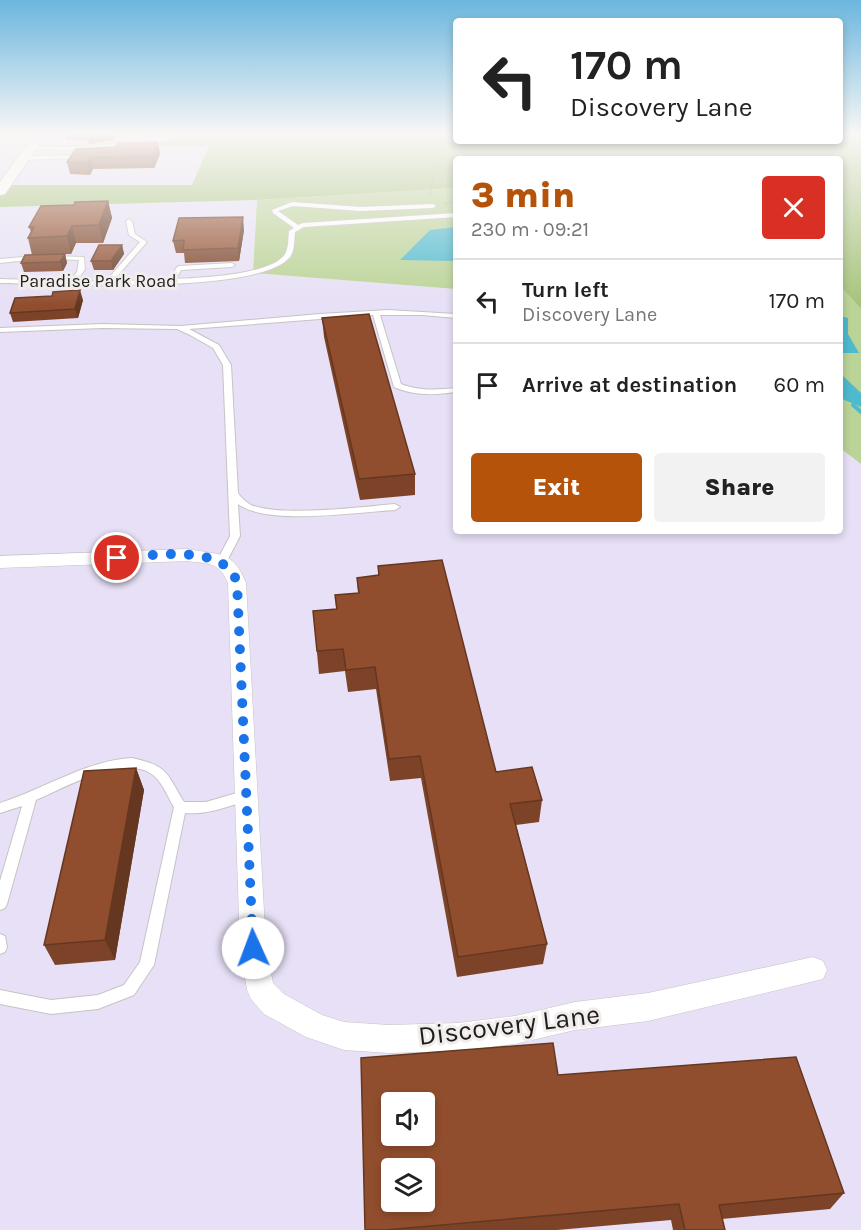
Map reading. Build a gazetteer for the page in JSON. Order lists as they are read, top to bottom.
{
  "streets": {
    "street": ["Discovery Lane"],
    "lane": ["Paradise Park Road"]
  },
  "page": {
    "turn": ["170 m", "Discovery Lane"],
    "heading": ["3 min", "230 m · 09:21"],
    "list": [
      {
        "name": "Turn left",
        "note": "Discovery Lane",
        "value": "170 m"
      },
      {
        "name": "Arrive at destination",
        "value": "60 m"
      }
    ],
    "buttons": ["Exit", "Share"]
  }
}
